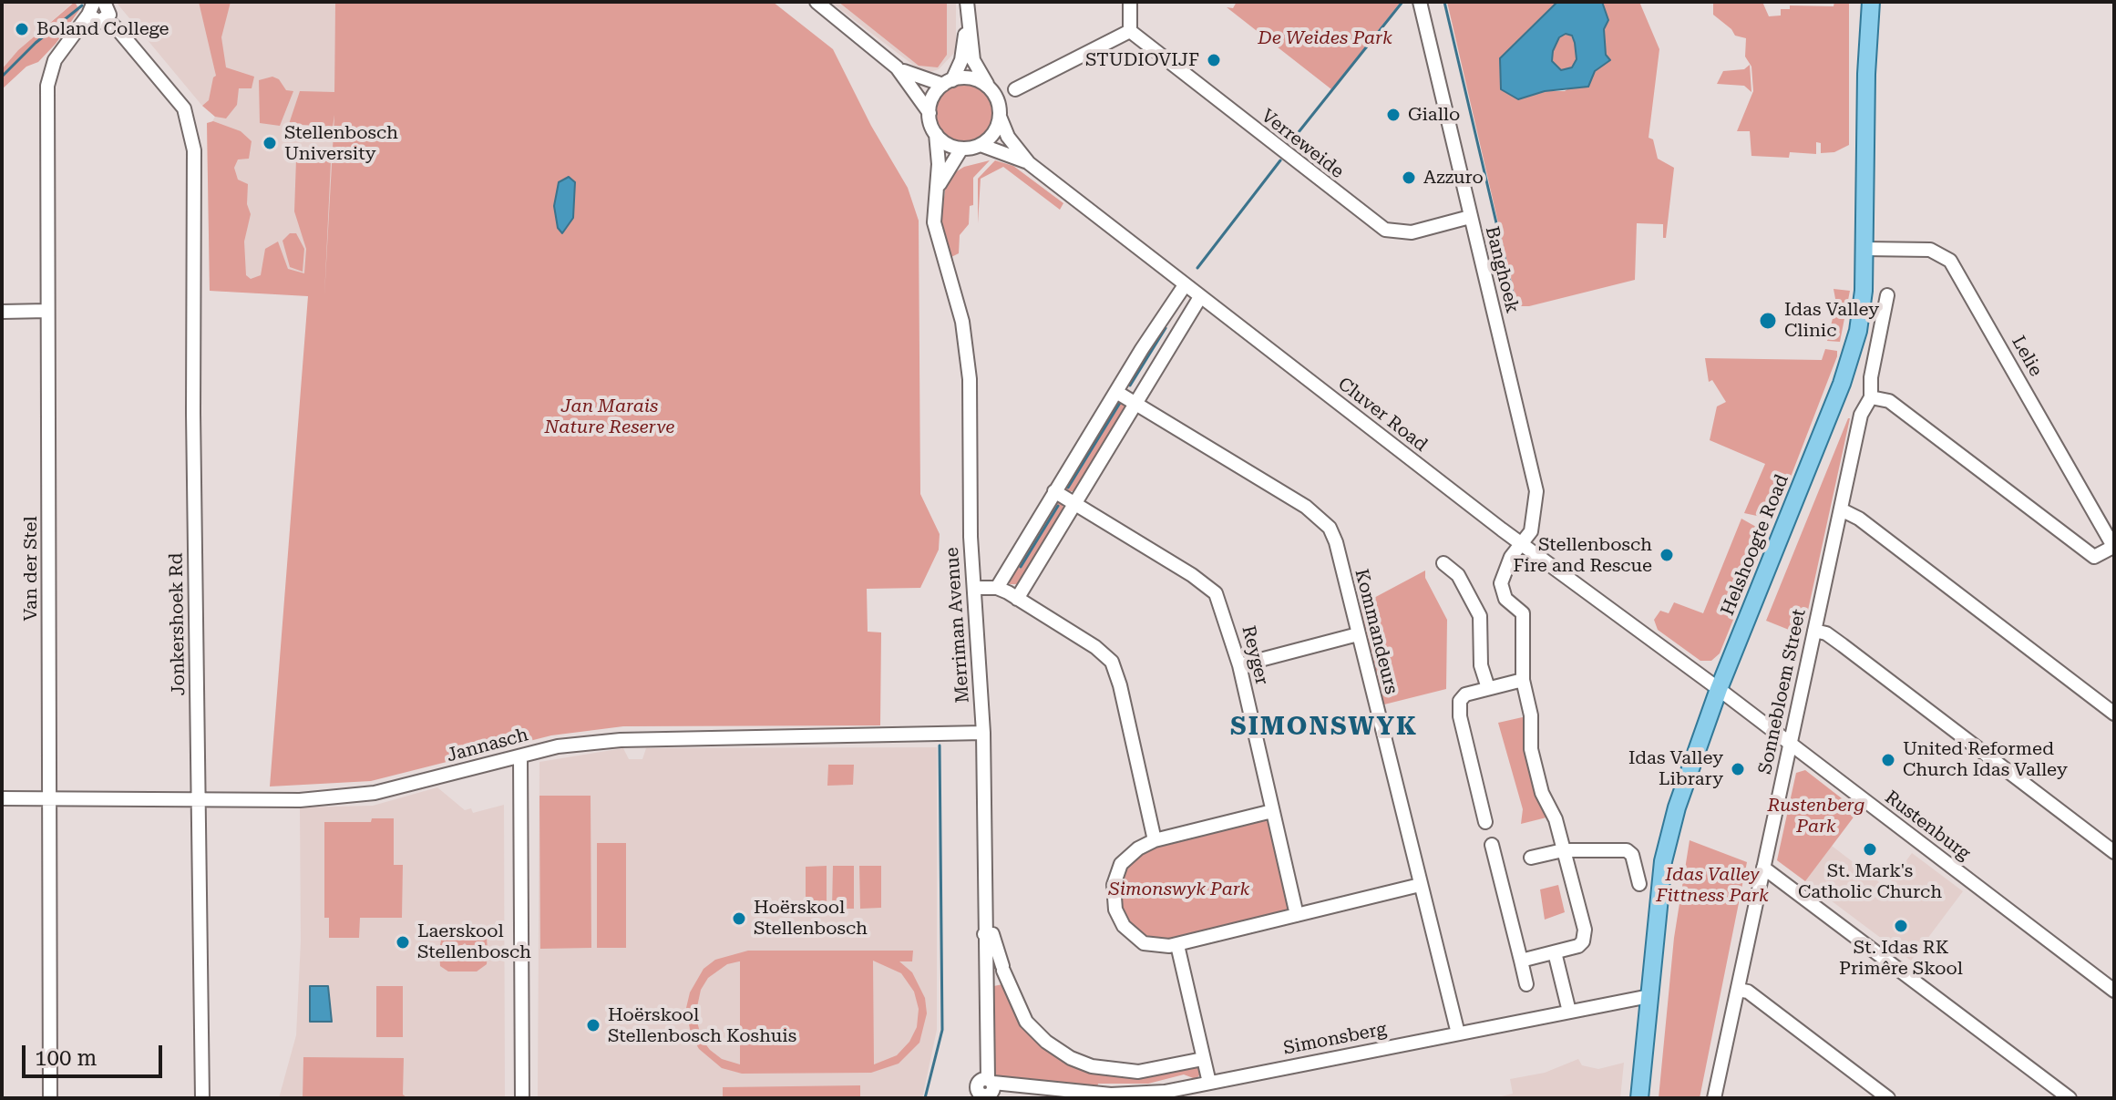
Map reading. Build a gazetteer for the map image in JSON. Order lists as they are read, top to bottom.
{
  "streets": {
    "main road": ["Helshoogte Road"],
    "street": [
      "Verreweide",
      "Banghoek",
      "Lelie",
      "Cluver Road",
      "Van der Stel",
      "Jonkershoek Rd",
      "Merriman Avenue",
      "Kommandeurs",
      "Reyger",
      "Sonnebloem Street",
      "Jannasch",
      "Rustenburg",
      "Simonsberg"
    ]
  },
  "crossings": [
    ["Verreweide", "Banghoek"],
    ["Banghoek", "Cluver Road"],
    ["Lelie", "Helshoogte Road"],
    ["Cluver Road", "Helshoogte Road"],
    ["Cluver Road", "Merriman Avenue"],
    ["Cluver Road", "Rustenburg"],
    ["Helshoogte Road", "Rustenburg"],
    ["Helshoogte Road", "Simonsberg"],
    ["Van der Stel", "Jonkershoek Rd"],
    ["Van der Stel", "Jannasch"],
    ["Jonkershoek Rd", "Jannasch"],
    ["Merriman Avenue", "Jannasch"],
    ["Merriman Avenue", "Simonsberg"],
    ["Kommandeurs", "Simonsberg"],
    ["Sonnebloem Street", "Rustenburg"]
  ],
  "districts": ["SIMONSWYK"],
  "parks": [
    "De Weides Park",
    "Jan Marais Nature Reserve",
    "Rustenberg Park",
    "Idas Valley Fittness Park",
    "Simonswyk Park"
  ],
  "places": [
    "Boland College",
    "STUDIOVIJF",
    "Giallo",
    "Stellenbosch University",
    "Azzuro",
    "Idas Valley Clinic",
    "Stellenbosch Fire and Rescue",
    "United Reformed Church Idas Valley",
    "Idas Valley Library",
    "St. Mark's Catholic Church",
    "Hoërskool Stellenbosch",
    "St. Idas RK Primêre Skool",
    "Laerskool Stellenbosch",
    "Hoërskool Stellenbosch Koshuis"
  ],
  "scale_bar": "100 m"
}
